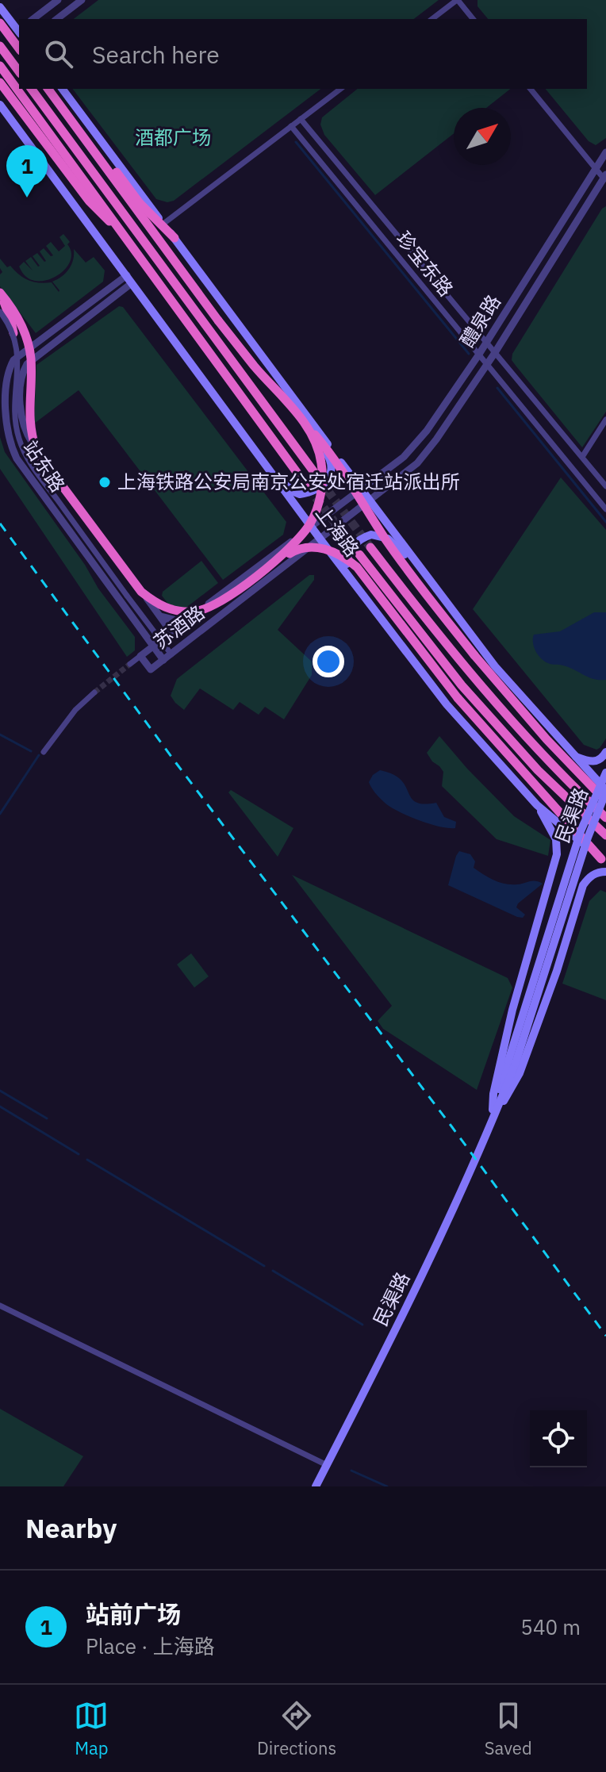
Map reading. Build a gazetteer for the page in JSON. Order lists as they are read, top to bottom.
{
  "streets": {
    "highway": ["上海路"],
    "main road": ["民渠路"],
    "street": [
      "珍宝东路",
      "醴泉路",
      "站东路",
      "苏酒路"
    ]
  },
  "crossings": [
    ["珍宝东路", "醴泉路"],
    ["醴泉路", "苏酒路"],
    ["站东路", "上海路"],
    ["站东路", "苏酒路"],
    ["上海路", "苏酒路"]
  ],
  "parks": ["酒都广场"],
  "places": ["上海铁路公安局南京公安处宿迁站派出所"],
  "north": "top right",
  "page": {
    "search": "Search here",
    "pins": "1",
    "heading": "Nearby",
    "list": [
      {
        "mark": "1",
        "name": "站前广场",
        "note": "Place · 上海路",
        "value": "540 m"
      }
    ],
    "nav": ["Map", "Directions", "Saved"]
  }
}
